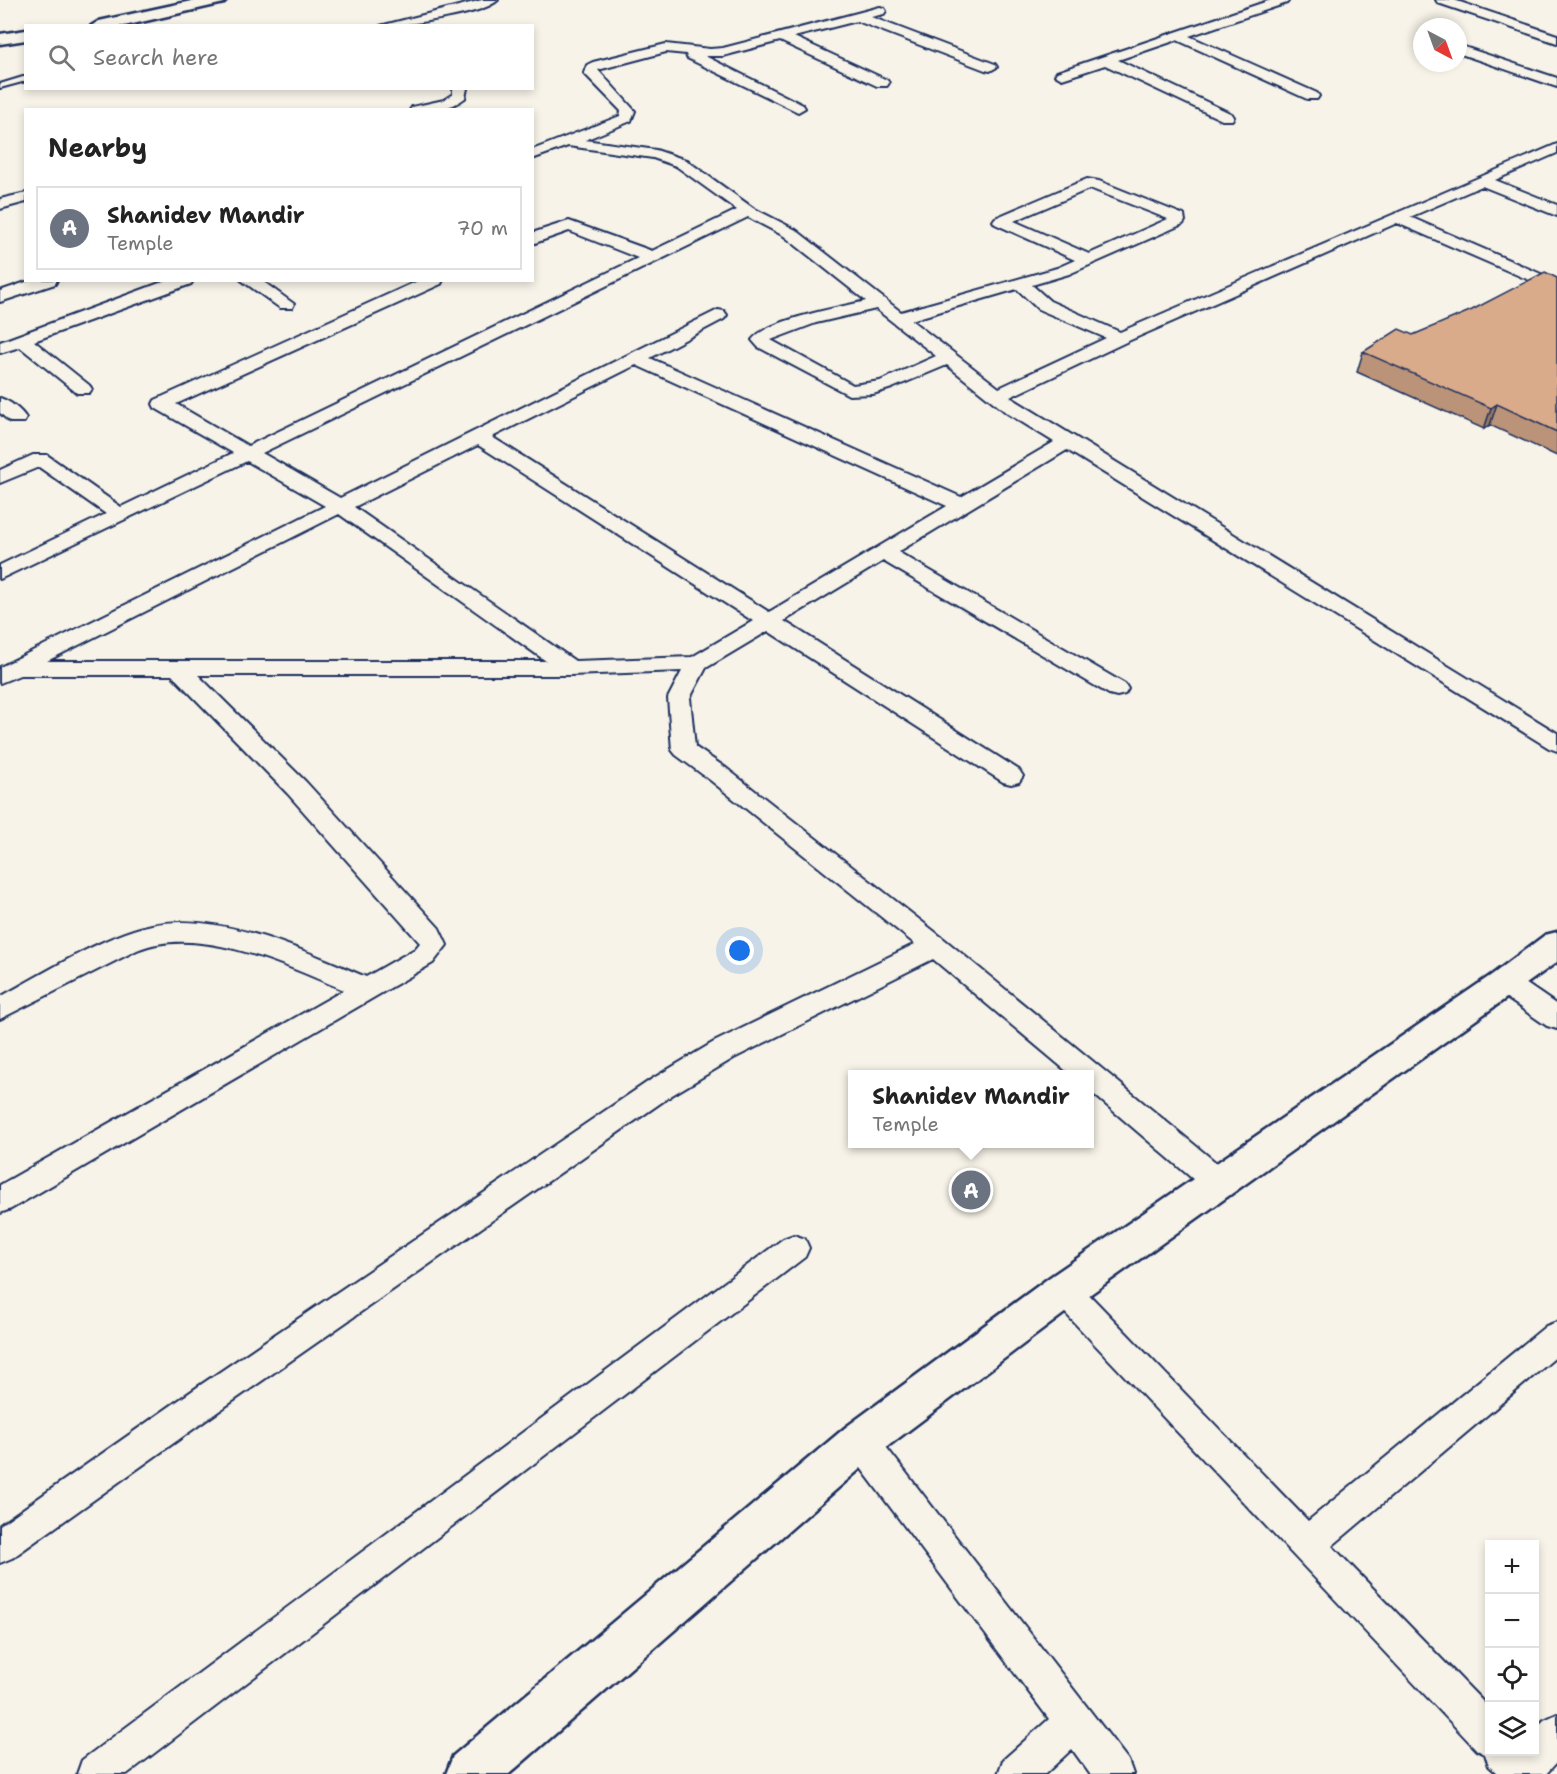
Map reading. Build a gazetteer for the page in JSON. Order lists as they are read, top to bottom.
{
  "north": "bottom right",
  "page": {
    "search": "Search here",
    "heading": "Nearby",
    "list": [
      {
        "mark": "A",
        "name": "Shanidev Mandir",
        "note": "Temple",
        "value": "70 m"
      }
    ],
    "popup": ["Shanidev Mandir", "Temple"],
    "pins": "A",
    "map_buttons": ["+", "−"]
  }
}
